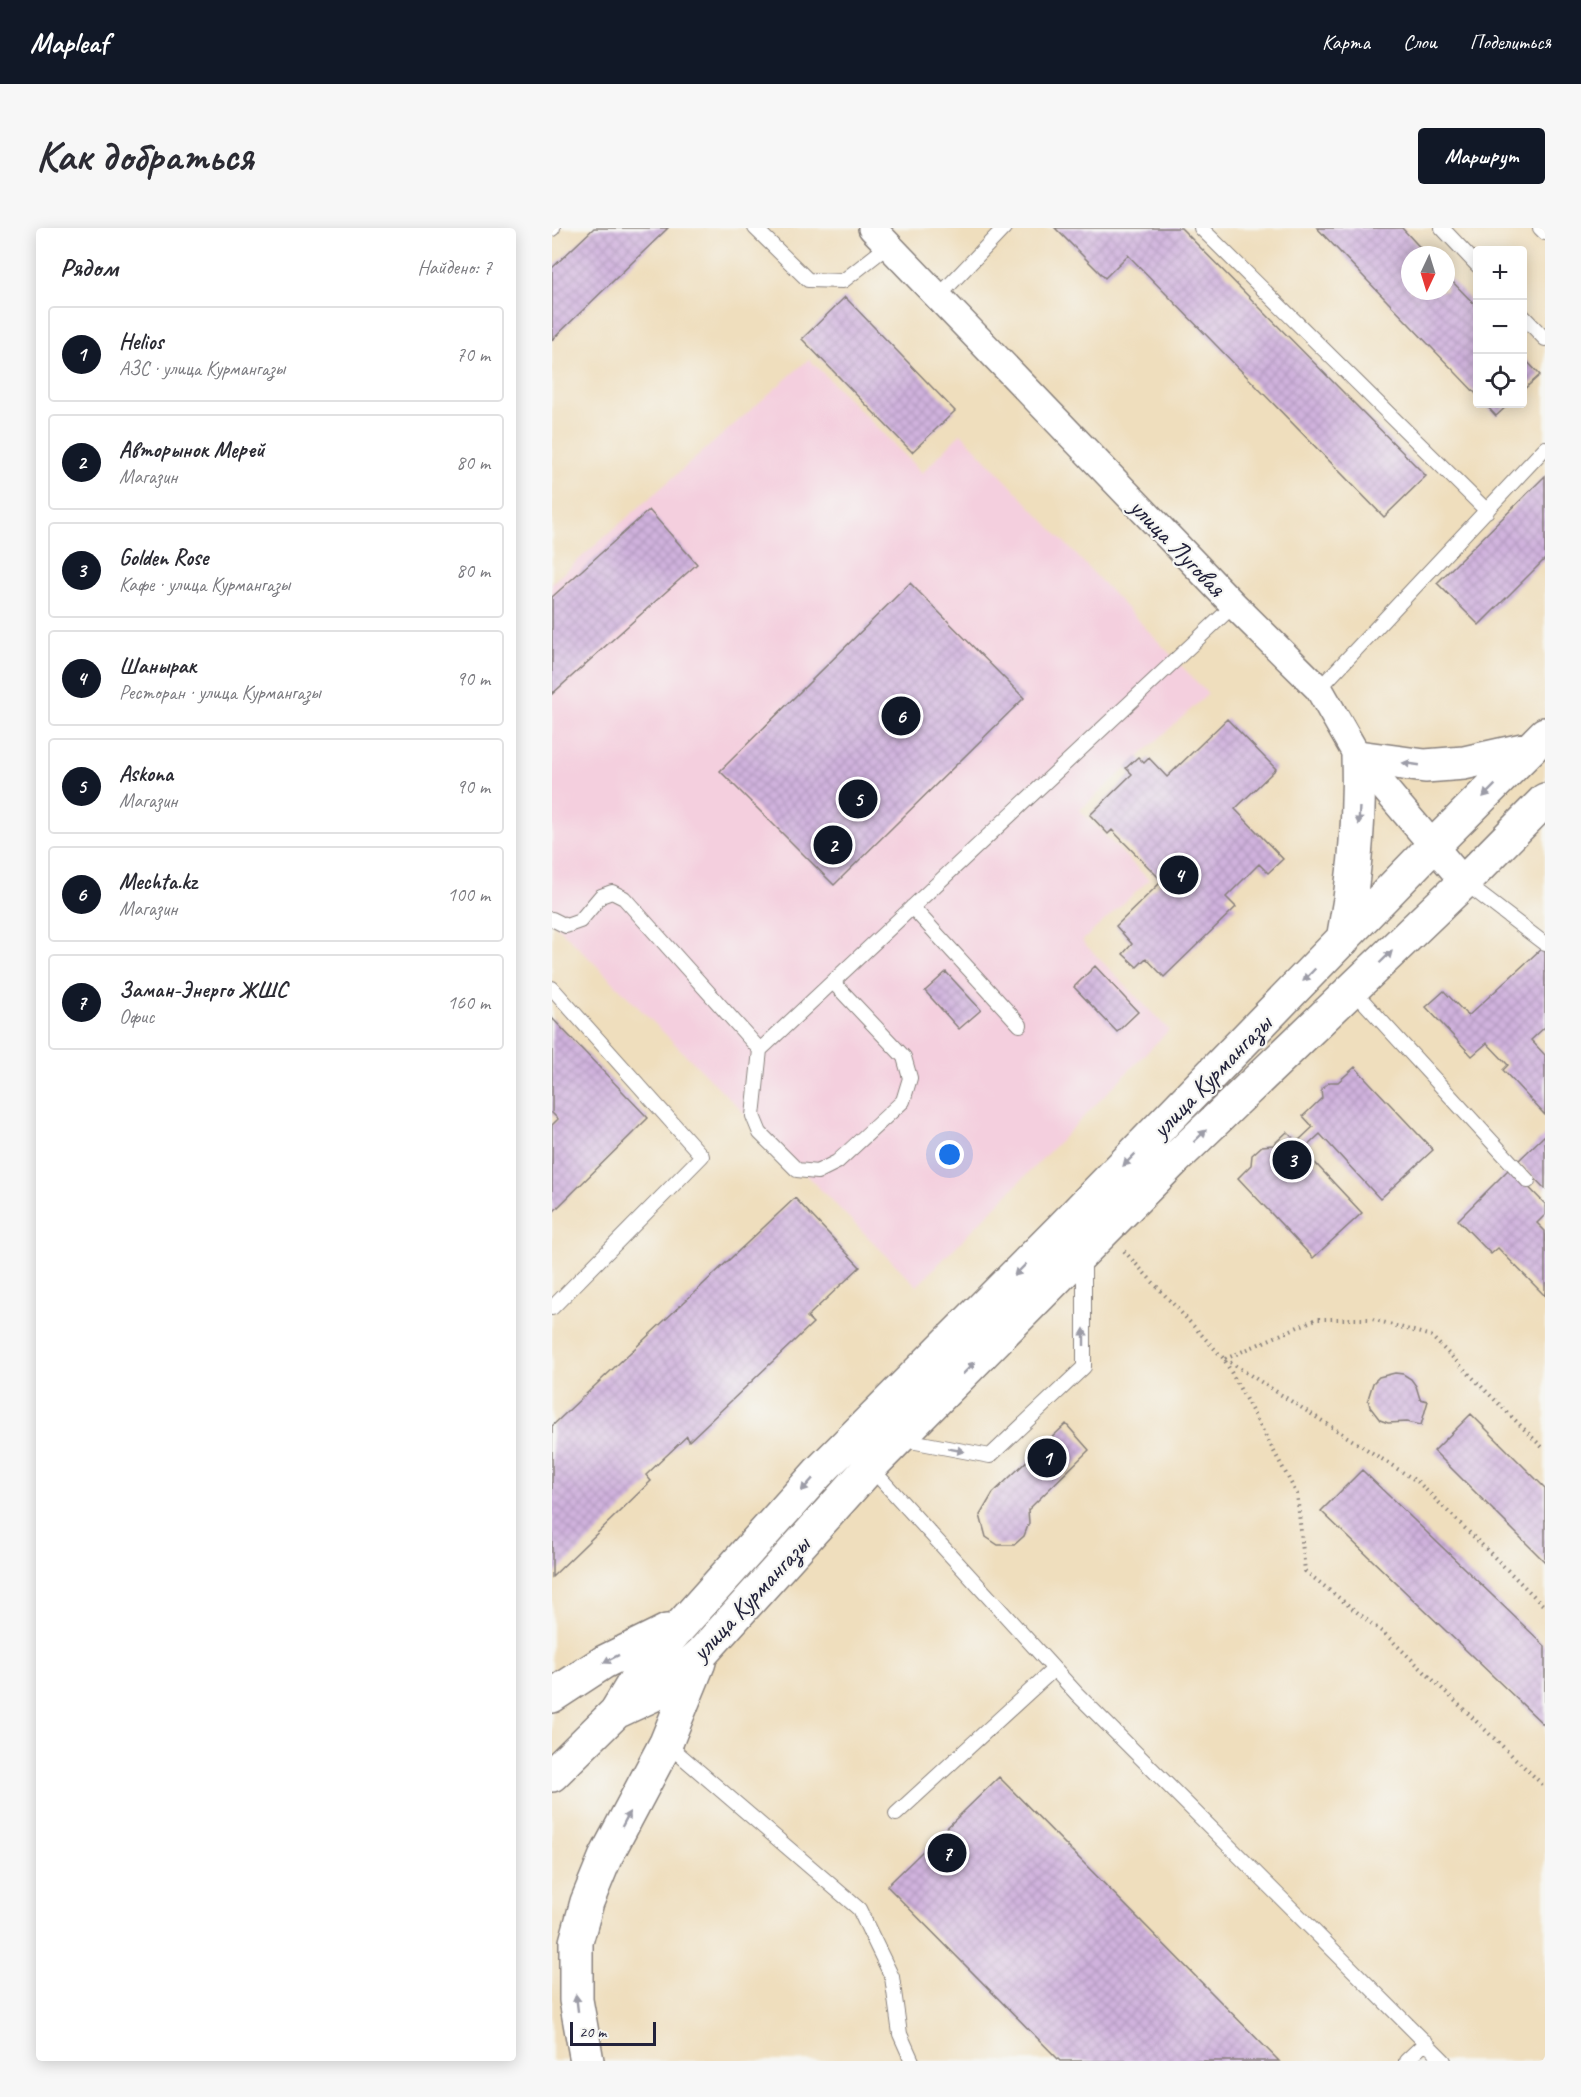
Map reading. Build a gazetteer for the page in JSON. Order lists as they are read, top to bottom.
{
  "streets": {
    "main road": ["улица Курмангазы"],
    "street": ["улица Луговая"]
  },
  "crossings": [
    ["улица Луговая", "улица Курмангазы"]
  ],
  "scale_bar": "20 m",
  "north": "bottom",
  "page": {
    "header": "Mapleaf",
    "nav": ["Карта", "Слои", "Поделиться"],
    "buttons": "Маршрут",
    "title": "Как добраться",
    "heading": ["Рядом", "Найдено: 7"],
    "map_buttons": ["+", "−"],
    "list": [
      {
        "mark": "1",
        "name": "Helios",
        "note": "АЗС · улица Курмангазы",
        "value": "70 m"
      },
      {
        "mark": "2",
        "name": "Авторынок Мерей",
        "note": "Магазин",
        "value": "80 m"
      },
      {
        "mark": "3",
        "name": "Golden Rose",
        "note": "Кафе · улица Курмангазы",
        "value": "80 m"
      },
      {
        "mark": "4",
        "name": "Шанырак",
        "note": "Ресторан · улица Курмангазы",
        "value": "90 m"
      },
      {
        "mark": "5",
        "name": "Askona",
        "note": "Магазин",
        "value": "90 m"
      },
      {
        "mark": "6",
        "name": "Mechta.kz",
        "note": "Магазин",
        "value": "100 m"
      },
      {
        "mark": "7",
        "name": "Заман-Энерго ЖШС",
        "note": "Офис",
        "value": "160 m"
      }
    ],
    "pins": [
      "6",
      "5",
      "2",
      "4",
      "3",
      "1",
      "7"
    ],
    "scale": "20 m"
  }
}
